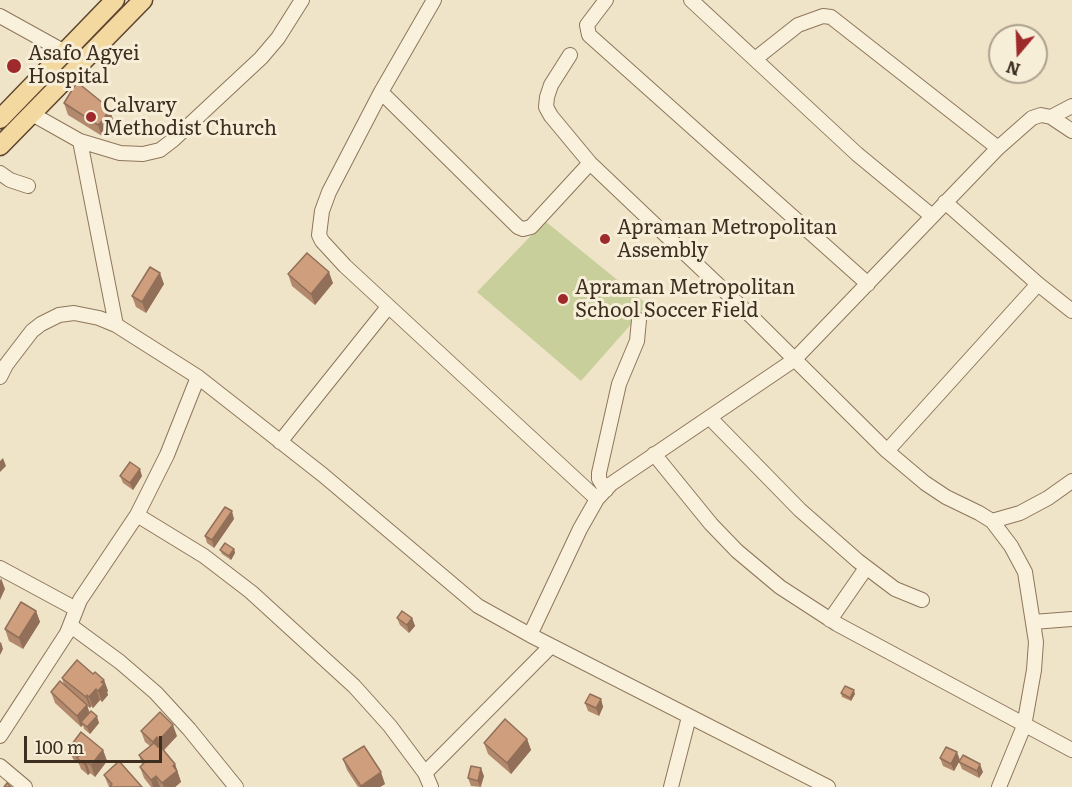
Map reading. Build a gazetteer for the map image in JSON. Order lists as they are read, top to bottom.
{
  "places": [
    "Asafo Agyei Hospital",
    "Calvary Methodist Church",
    "Apraman Metropolitan Assembly",
    "Apraman Metropolitan School Soccer Field"
  ],
  "scale_bar": "100 m",
  "north": "bottom"
}
